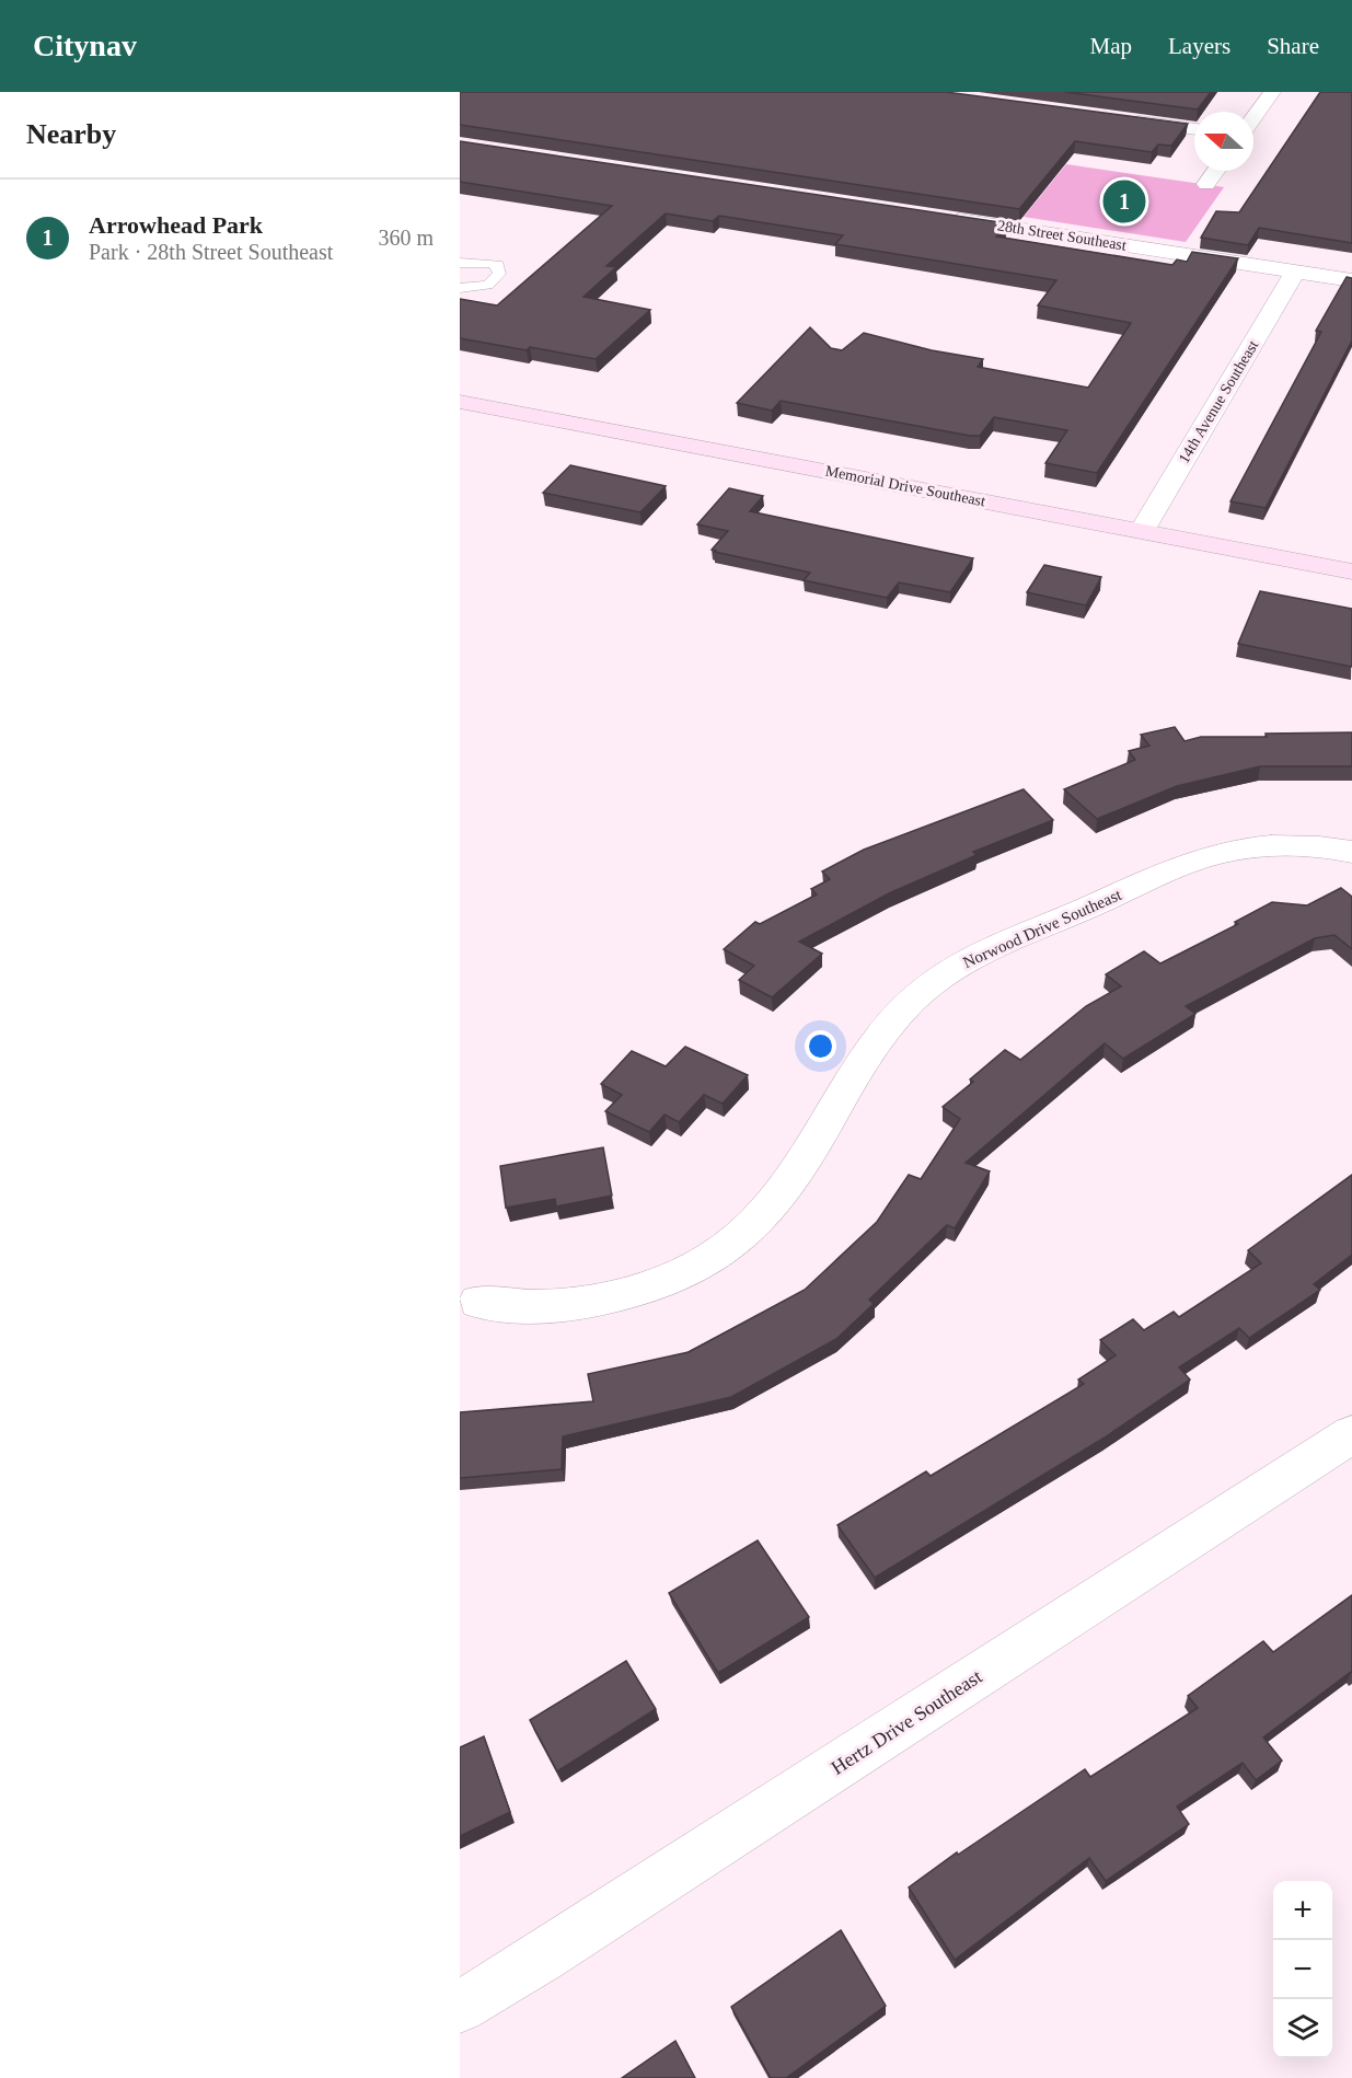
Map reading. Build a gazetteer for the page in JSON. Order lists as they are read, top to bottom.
{
  "streets": {
    "street": [
      "28th Street Southeast",
      "14th Avenue Southeast",
      "Memorial Drive Southeast",
      "Norwood Drive Southeast",
      "Hertz Drive Southeast"
    ]
  },
  "crossings": [
    ["28th Street Southeast", "14th Avenue Southeast"],
    ["14th Avenue Southeast", "Memorial Drive Southeast"]
  ],
  "north": "left",
  "page": {
    "header": "Citynav",
    "nav": ["Map", "Layers", "Share"],
    "heading": "Nearby",
    "list": [
      {
        "mark": "1",
        "name": "Arrowhead Park",
        "note": "Park · 28th Street Southeast",
        "value": "360 m"
      }
    ],
    "pins": "1",
    "map_buttons": ["+", "−"]
  }
}
